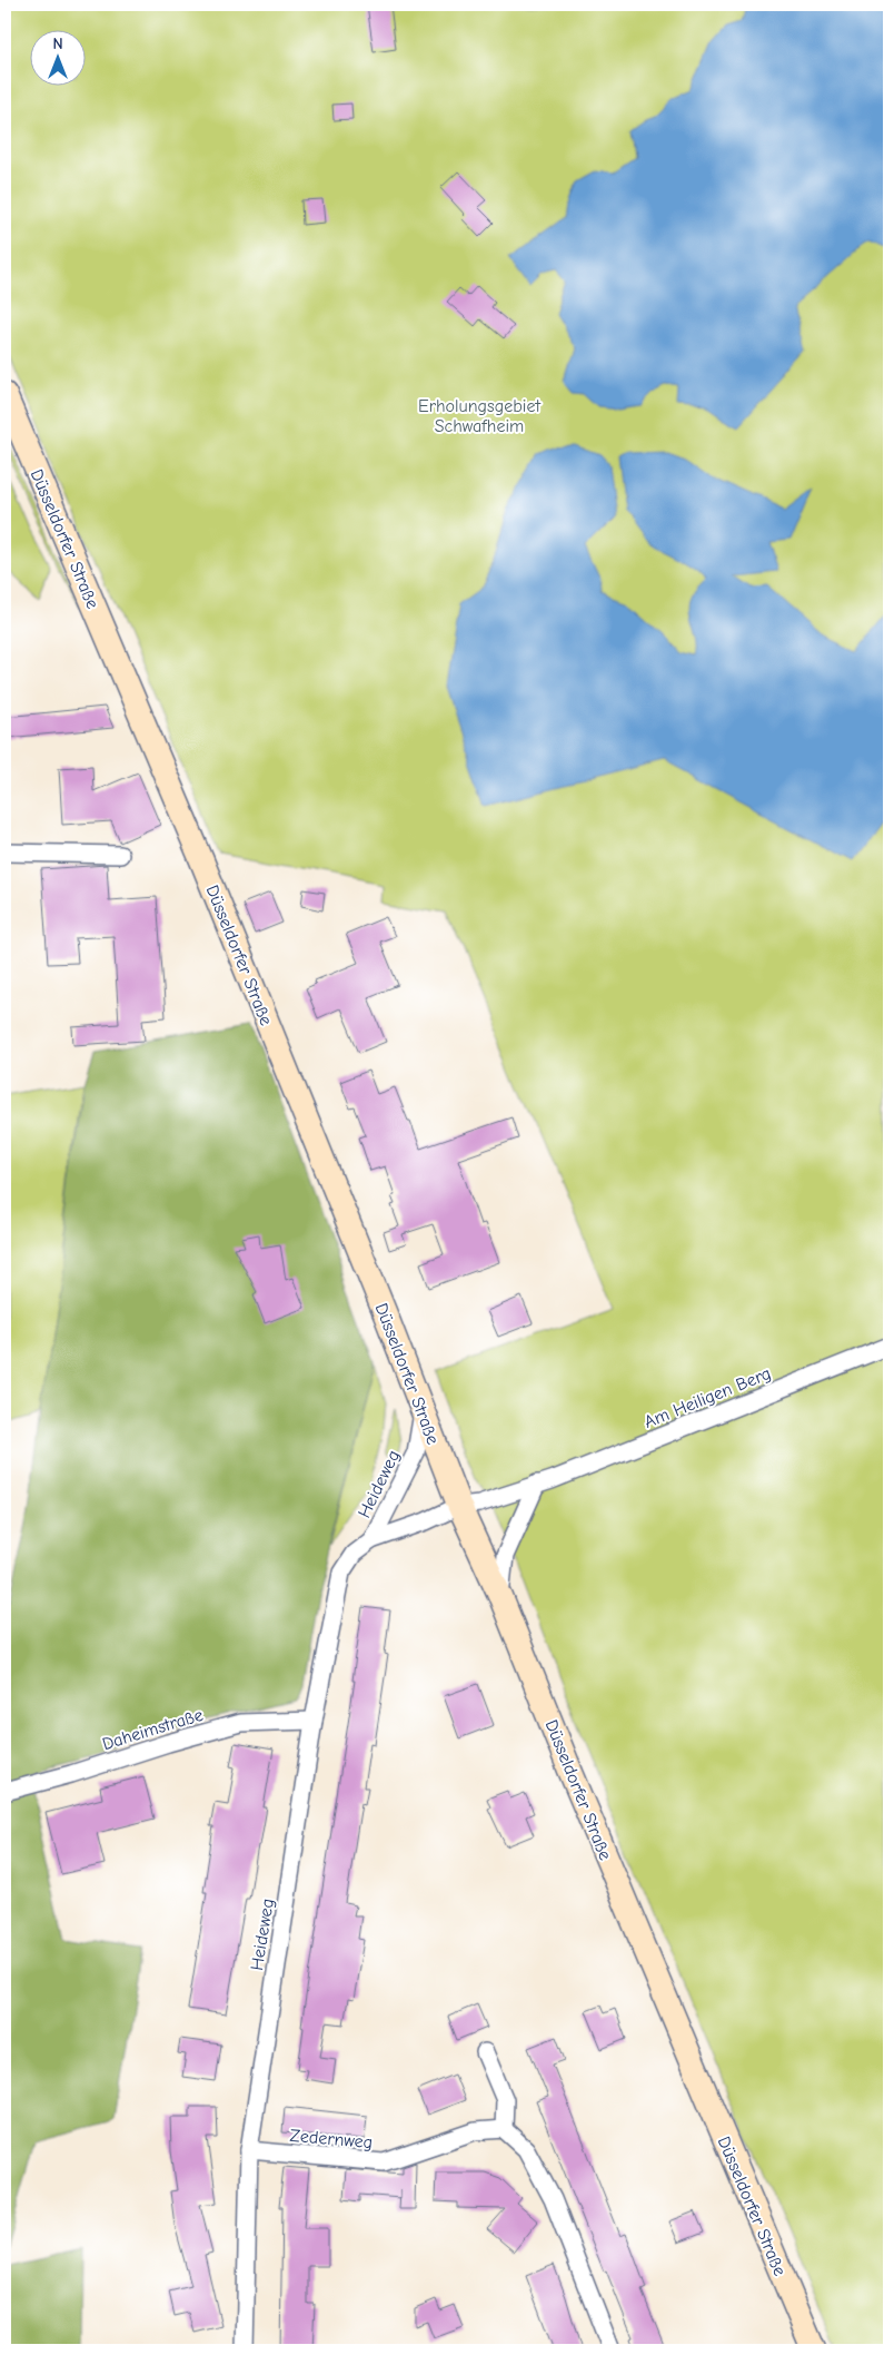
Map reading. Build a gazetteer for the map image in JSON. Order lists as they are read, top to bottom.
{
  "streets": {
    "main road": ["Düsseldorfer Straße"],
    "street": [
      "Am Heiligen Berg",
      "Heideweg",
      "Daheimstraße",
      "Zedernweg"
    ]
  },
  "crossings": [
    ["Düsseldorfer Straße", "Am Heiligen Berg"],
    ["Düsseldorfer Straße", "Heideweg"],
    ["Am Heiligen Berg", "Heideweg"],
    ["Heideweg", "Daheimstraße"],
    ["Heideweg", "Zedernweg"]
  ],
  "parks": ["Erholungsgebiet Schwafheim"],
  "north": "top"
}
